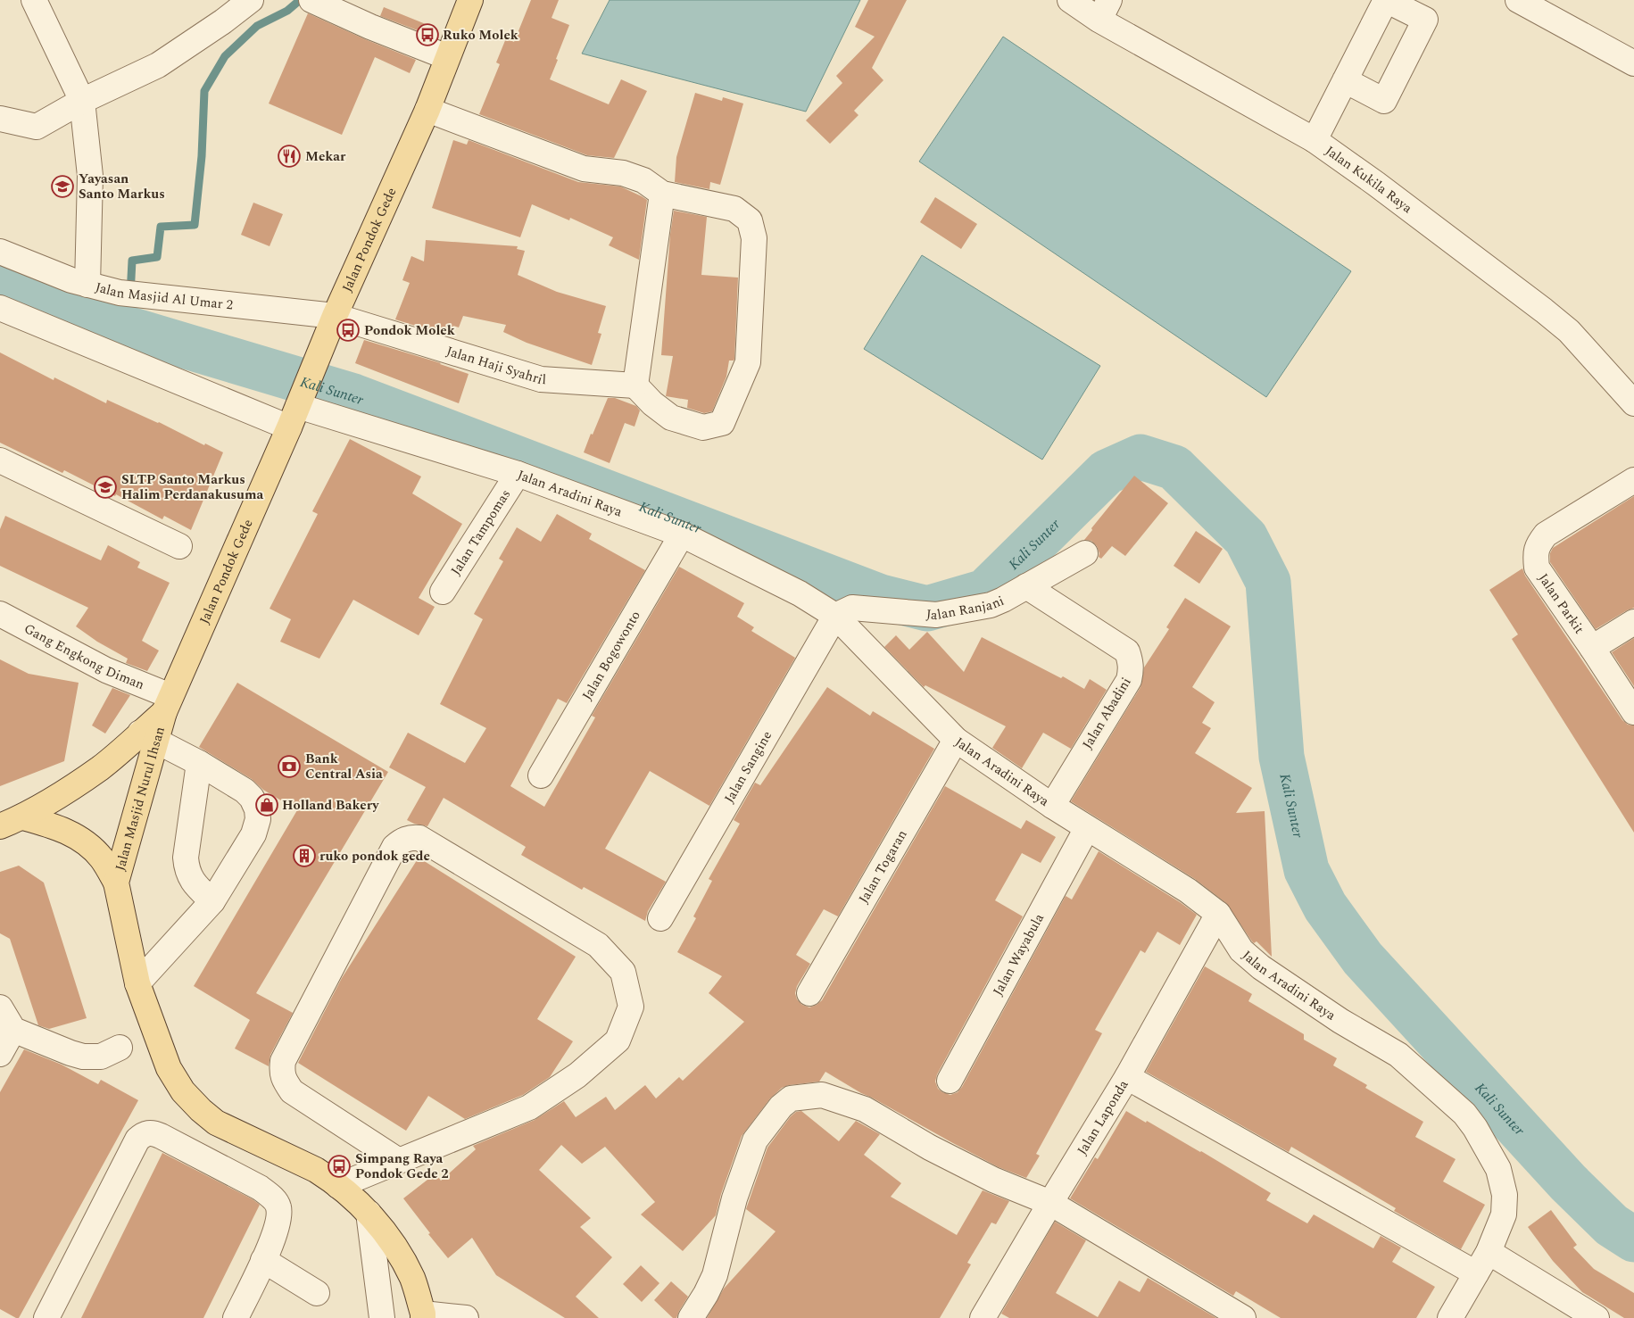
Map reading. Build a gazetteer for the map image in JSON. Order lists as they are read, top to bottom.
{
  "streets": {
    "main road": ["Jalan Pondok Gede", "Jalan Masjid Nurul Ihsan"],
    "street": [
      "Jalan Kukila Raya",
      "Jalan Masjid Al Umar 2",
      "Jalan Haji Syahril",
      "Jalan Aradini Raya",
      "Jalan Tampomas",
      "Jalan Parkit",
      "Jalan Ranjani",
      "Jalan Bogowonto",
      "Gang Engkong Diman",
      "Jalan Abadini",
      "Jalan Sangine",
      "Jalan Togaran",
      "Jalan Wayabula",
      "Jalan Laponda"
    ]
  },
  "crossings": [
    ["Jalan Pondok Gede", "Jalan Masjid Al Umar 2"],
    ["Jalan Pondok Gede", "Jalan Haji Syahril"],
    ["Jalan Pondok Gede", "Jalan Aradini Raya"],
    ["Jalan Pondok Gede", "Gang Engkong Diman"],
    ["Jalan Pondok Gede", "Jalan Masjid Nurul Ihsan"],
    ["Jalan Masjid Al Umar 2", "Jalan Haji Syahril"],
    ["Jalan Aradini Raya", "Jalan Tampomas"],
    ["Jalan Aradini Raya", "Jalan Ranjani"],
    ["Jalan Aradini Raya", "Jalan Bogowonto"],
    ["Jalan Aradini Raya", "Jalan Abadini"],
    ["Jalan Aradini Raya", "Jalan Sangine"],
    ["Jalan Aradini Raya", "Jalan Togaran"],
    ["Jalan Aradini Raya", "Jalan Wayabula"],
    ["Jalan Aradini Raya", "Jalan Laponda"],
    ["Jalan Ranjani", "Jalan Abadini"],
    ["Jalan Ranjani", "Jalan Sangine"]
  ],
  "water": ["Kali Sunter"],
  "places": {
    "bus stop": ["Ruko Molek", "Pondok Molek", "Simpang Raya Pondok Gede 2"],
    "restaurant": ["Mekar"],
    "school or university": ["Yayasan Santo Markus", "SLTP Santo Markus Halim Perdanakusuma"],
    "bank": ["Bank Central Asia"],
    "shop": ["Holland Bakery"],
    "building": ["ruko pondok gede"]
  }
}
